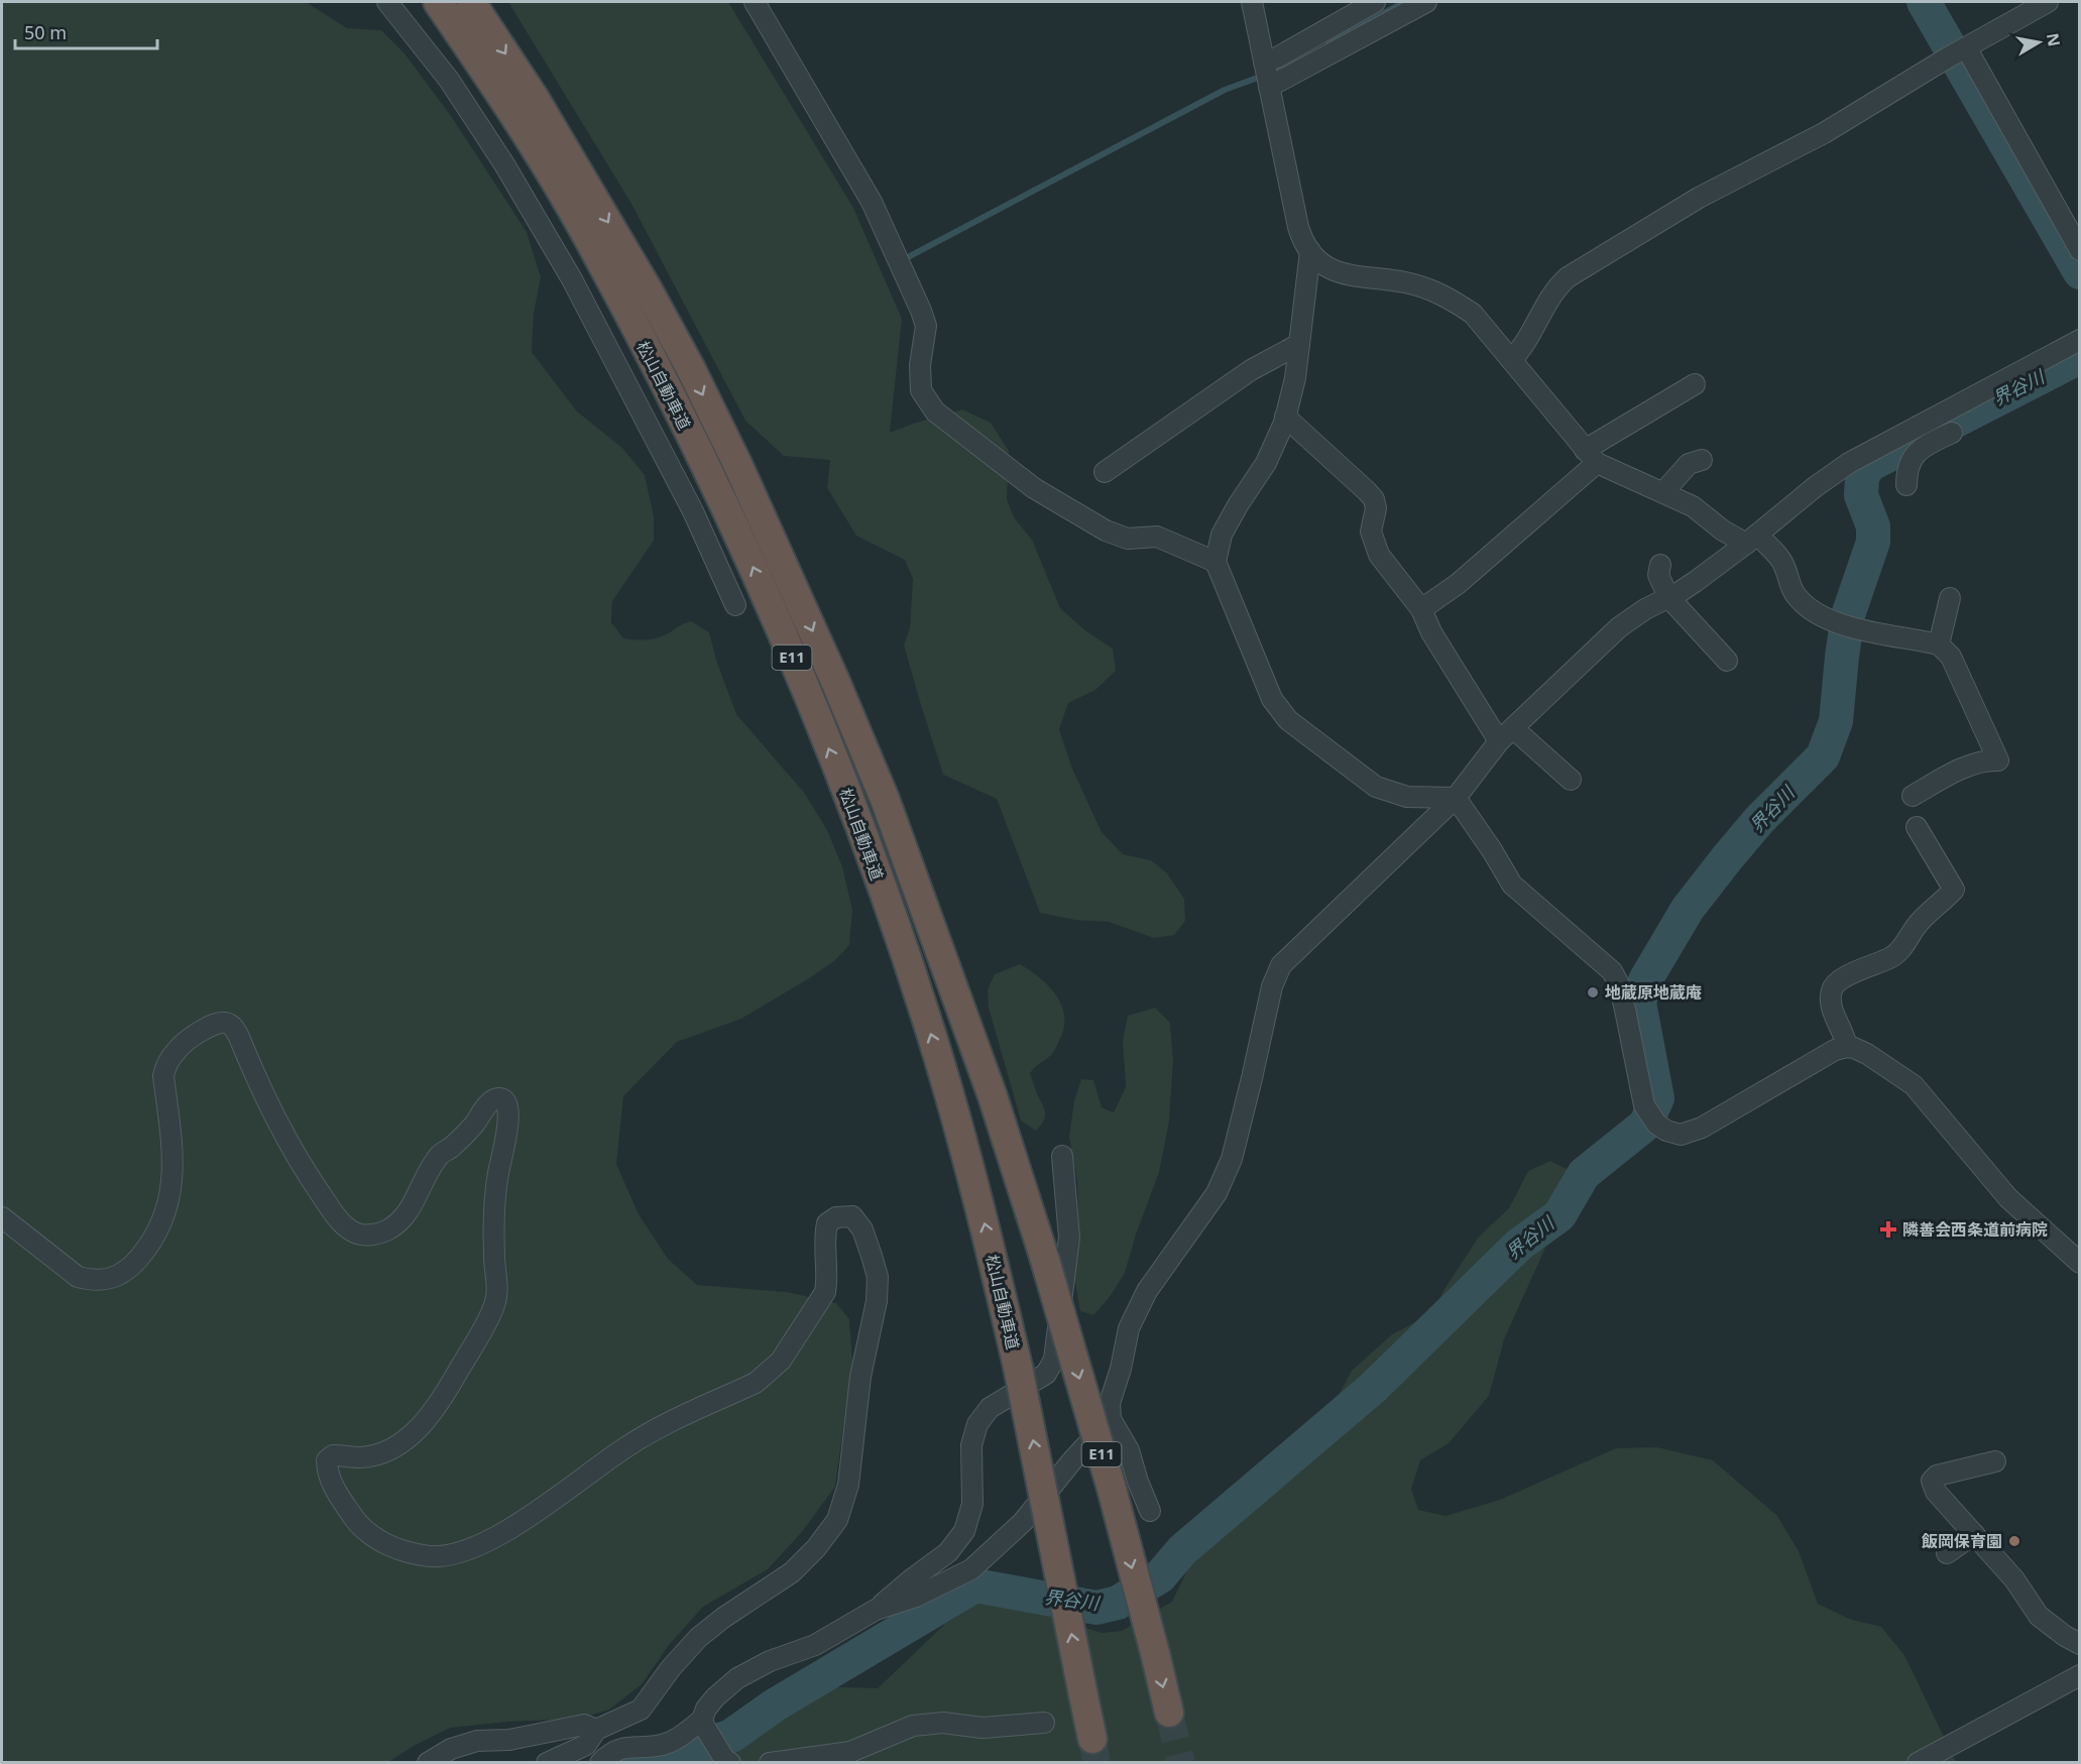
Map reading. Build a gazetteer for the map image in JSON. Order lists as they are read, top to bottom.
{
  "streets": {
    "highway": ["松山自動車道", "E11"]
  },
  "water": ["界谷川"],
  "places": {
    "other": ["地蔵原地蔵庵", "飯岡保育園"],
    "health": ["隣善会西条道前病院"]
  },
  "scale_bar": "50 m",
  "north": "right"
}
